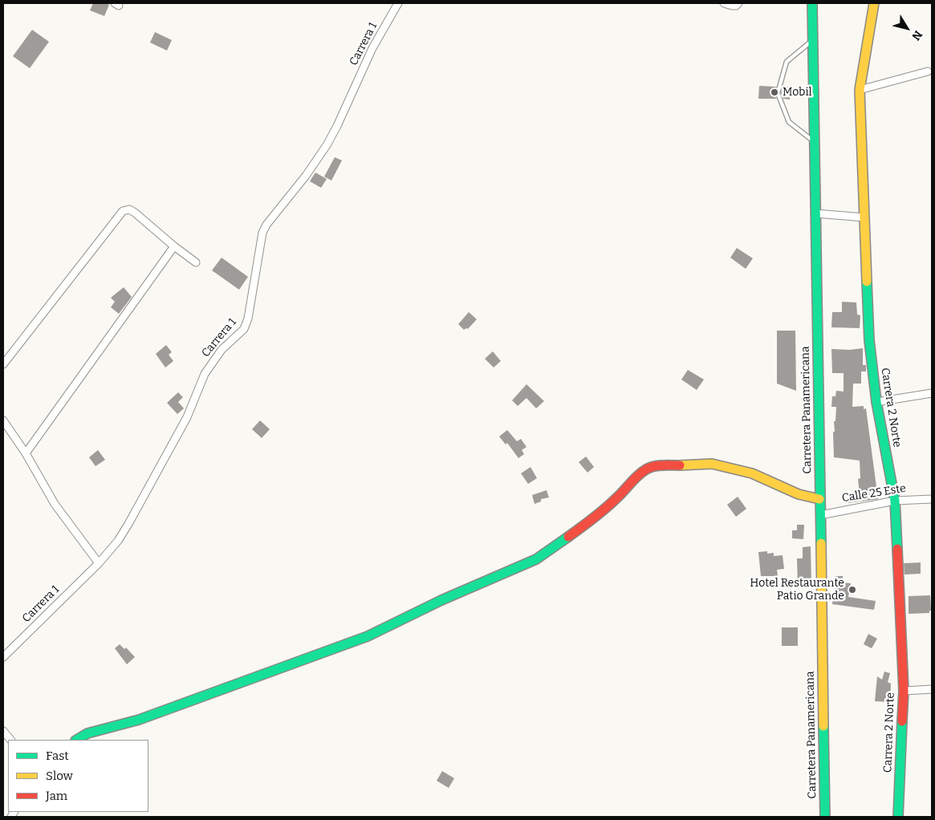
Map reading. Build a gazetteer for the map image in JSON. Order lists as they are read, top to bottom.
{
  "streets": {
    "main road": ["Carrera 2 Norte", "Carretera Panamericana"],
    "street": ["Carrera 1", "Calle 25 Este"]
  },
  "crossings": [
    ["Carrera 2 Norte", "Calle 25 Este"],
    ["Carretera Panamericana", "Calle 25 Este"]
  ],
  "places": ["Mobil", "Hotel Restaurante Patio Grande"],
  "legend": ["Fast", "Slow", "Jam"],
  "north": "bottom right"
}
